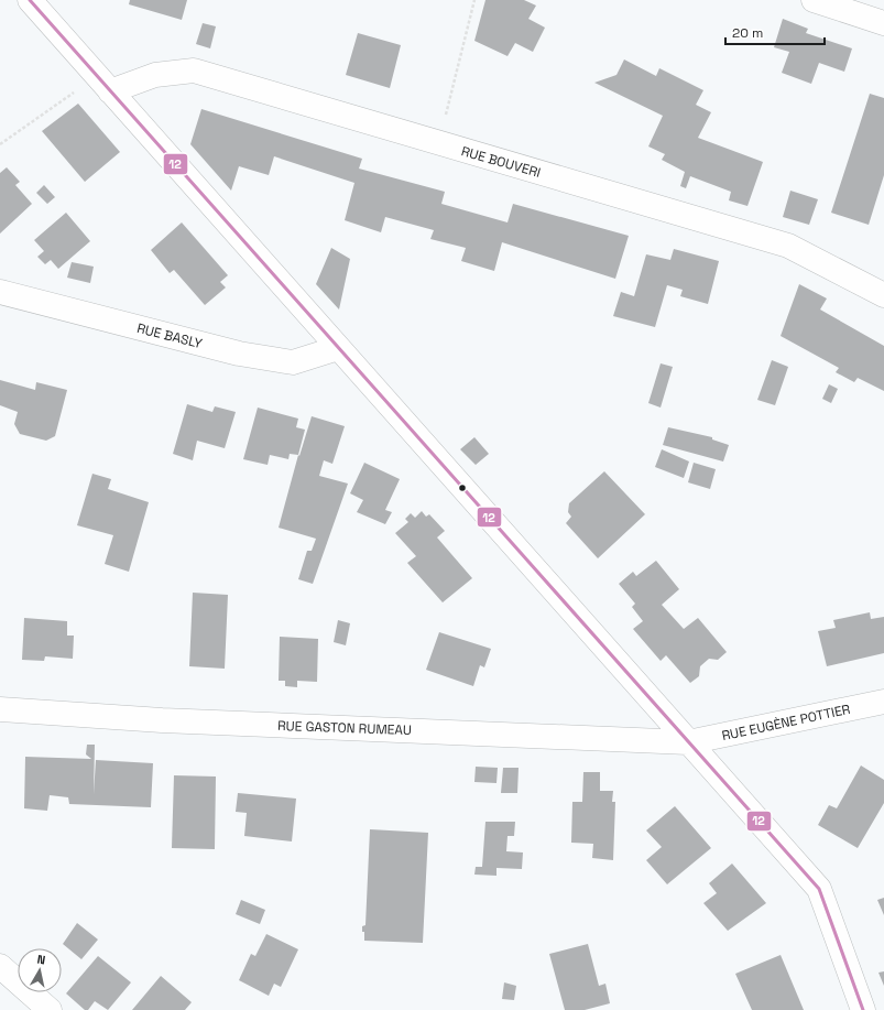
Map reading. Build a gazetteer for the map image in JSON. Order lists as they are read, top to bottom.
{
  "streets": {
    "street": [
      "RUE BOUVERI",
      "RUE BASLY",
      "RUE EUGÈNE POTTIER",
      "RUE GASTON RUMEAU"
    ]
  },
  "crossings": [
    ["RUE EUGÈNE POTTIER", "RUE GASTON RUMEAU"]
  ],
  "lines": ["transit line 12"],
  "scale_bar": "20 m",
  "north": "top"
}
